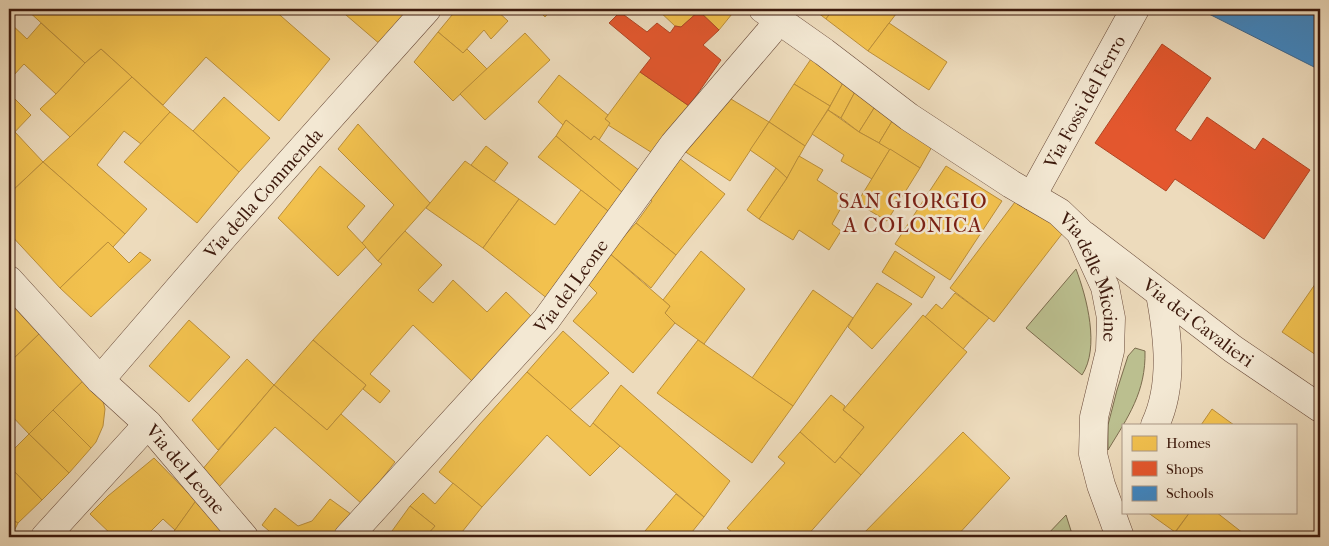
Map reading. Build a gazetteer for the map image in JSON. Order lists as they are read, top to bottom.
{
  "streets": {
    "street": [
      "Via Fossi del Ferro",
      "Via della Commenda",
      "Via delle Miccine",
      "Via del Leone",
      "Via dei Cavalieri"
    ]
  },
  "crossings": [
    ["Via Fossi del Ferro", "Via delle Miccine"],
    ["Via delle Miccine", "Via del Leone"],
    ["Via delle Miccine", "Via dei Cavalieri"]
  ],
  "districts": ["SAN GIORGIO A COLONICA"],
  "legend": ["Homes", "Shops", "Schools"]
}
